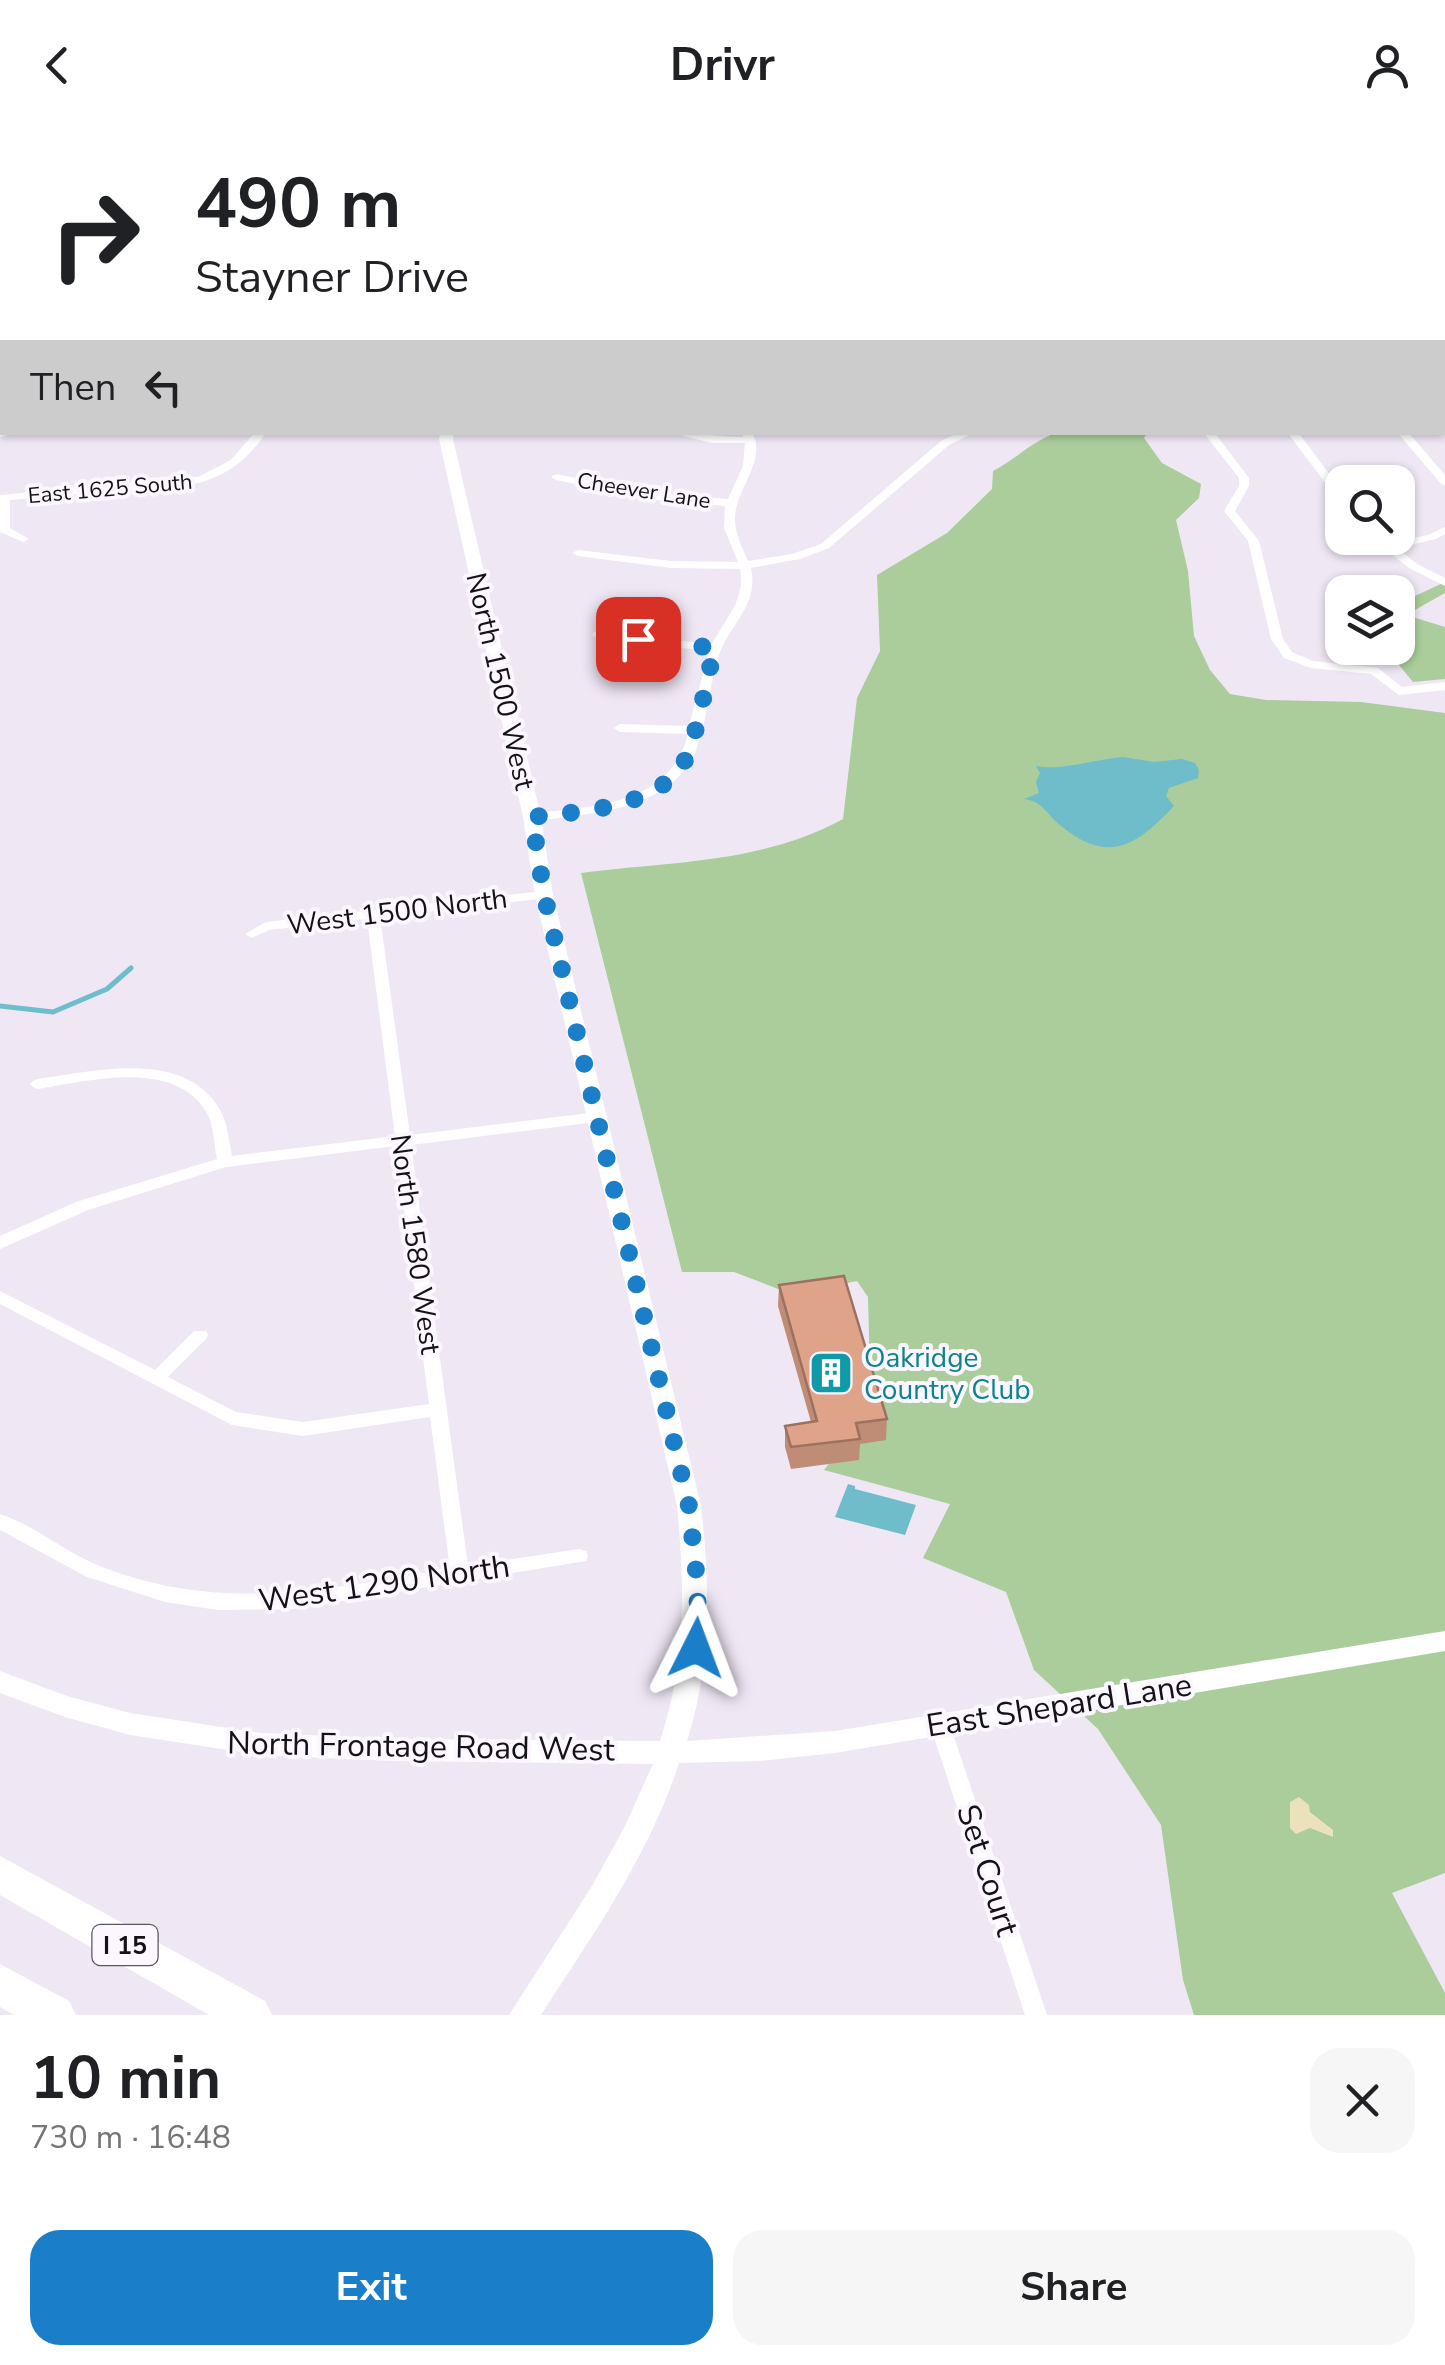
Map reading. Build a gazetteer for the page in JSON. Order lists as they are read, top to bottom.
{
  "streets": {
    "highway": ["I 15"],
    "street": [
      "East 1625 South",
      "Cheever Lane",
      "North 1500 West",
      "West 1500 North",
      "North 1580 West",
      "West 1290 North",
      "East Shepard Lane",
      "North Frontage Road West",
      "Set Court"
    ]
  },
  "crossings": [
    ["North 1500 West", "West 1500 North"],
    ["North 1500 West", "East Shepard Lane"],
    ["North 1500 West", "North Frontage Road West"],
    ["West 1500 North", "North 1580 West"],
    ["North 1580 West", "West 1290 North"],
    ["East Shepard Lane", "North Frontage Road West"],
    ["East Shepard Lane", "Set Court"]
  ],
  "places": {
    "building": ["Oakridge Country Club"]
  },
  "page": {
    "header": "Drivr",
    "turn": ["490 m", "Stayner Drive"],
    "then": "Then",
    "heading": ["10 min", "730 m · 16:48"],
    "buttons": ["Exit", "Share"]
  }
}
